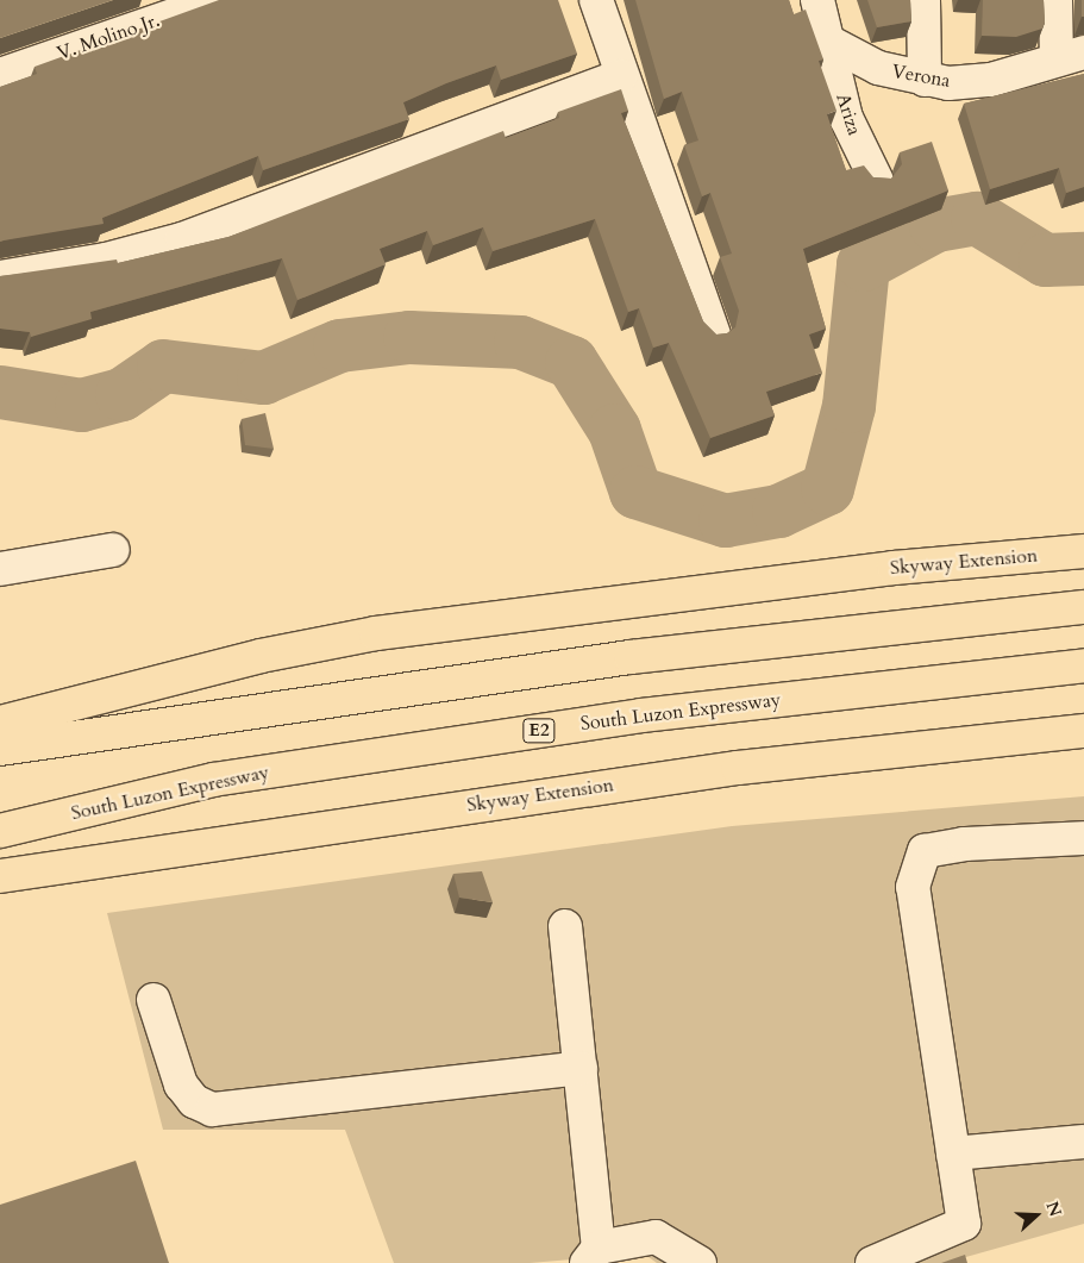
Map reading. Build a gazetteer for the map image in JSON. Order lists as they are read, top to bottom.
{
  "streets": {
    "highway": ["Skyway Extension", "South Luzon Expressway", "E2"],
    "street": ["V. Molino Jr.", "Verona", "Ariza"]
  },
  "crossings": [
    ["Verona", "Ariza"]
  ],
  "north": "right"
}
